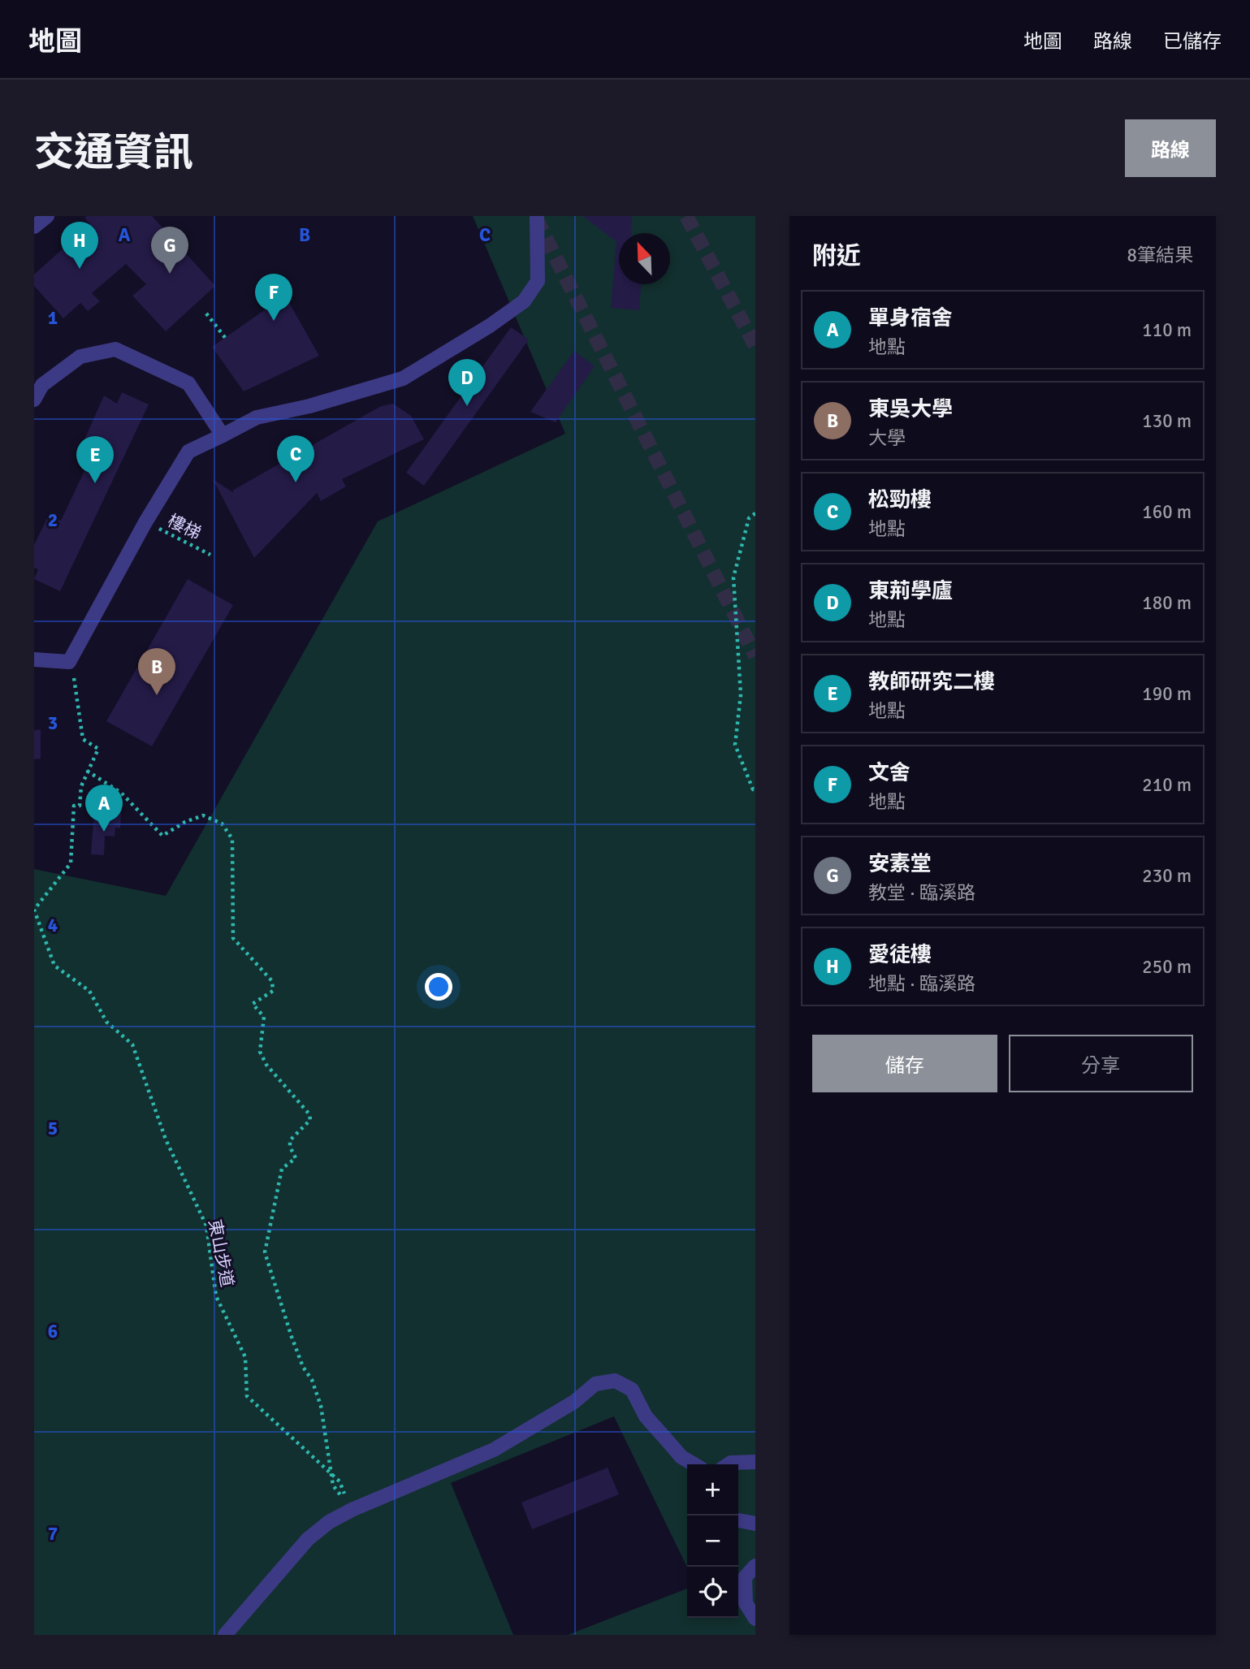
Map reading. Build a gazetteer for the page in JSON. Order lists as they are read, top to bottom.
{
  "streets": {
    "path": ["樓梯", "東山步道"]
  },
  "north": "top left",
  "page": {
    "header": "地圖",
    "nav": ["地圖", "路線", "已儲存"],
    "title": "交通資訊",
    "buttons": [
      "路線",
      ["儲存", "分享"]
    ],
    "heading": ["附近", "8筆結果"],
    "pins": [
      "H",
      "G",
      "F",
      "D",
      "C",
      "E",
      "B",
      "A"
    ],
    "list": [
      {
        "mark": "A",
        "name": "單身宿舍",
        "note": "地點",
        "value": "110 m"
      },
      {
        "mark": "B",
        "name": "東吳大學",
        "note": "大學",
        "value": "130 m"
      },
      {
        "mark": "C",
        "name": "松勁樓",
        "note": "地點",
        "value": "160 m"
      },
      {
        "mark": "D",
        "name": "東荊學廬",
        "note": "地點",
        "value": "180 m"
      },
      {
        "mark": "E",
        "name": "教師研究二樓",
        "note": "地點",
        "value": "190 m"
      },
      {
        "mark": "F",
        "name": "文舍",
        "note": "地點",
        "value": "210 m"
      },
      {
        "mark": "G",
        "name": "安素堂",
        "note": "教堂 · 臨溪路",
        "value": "230 m"
      },
      {
        "mark": "H",
        "name": "愛徒樓",
        "note": "地點 · 臨溪路",
        "value": "250 m"
      }
    ],
    "map_buttons": ["+", "−"]
  },
  "grid": {
    "columns": ["A", "B", "C"],
    "rows": [
      "1",
      "2",
      "3",
      "4",
      "5",
      "6",
      "7"
    ]
  }
}
